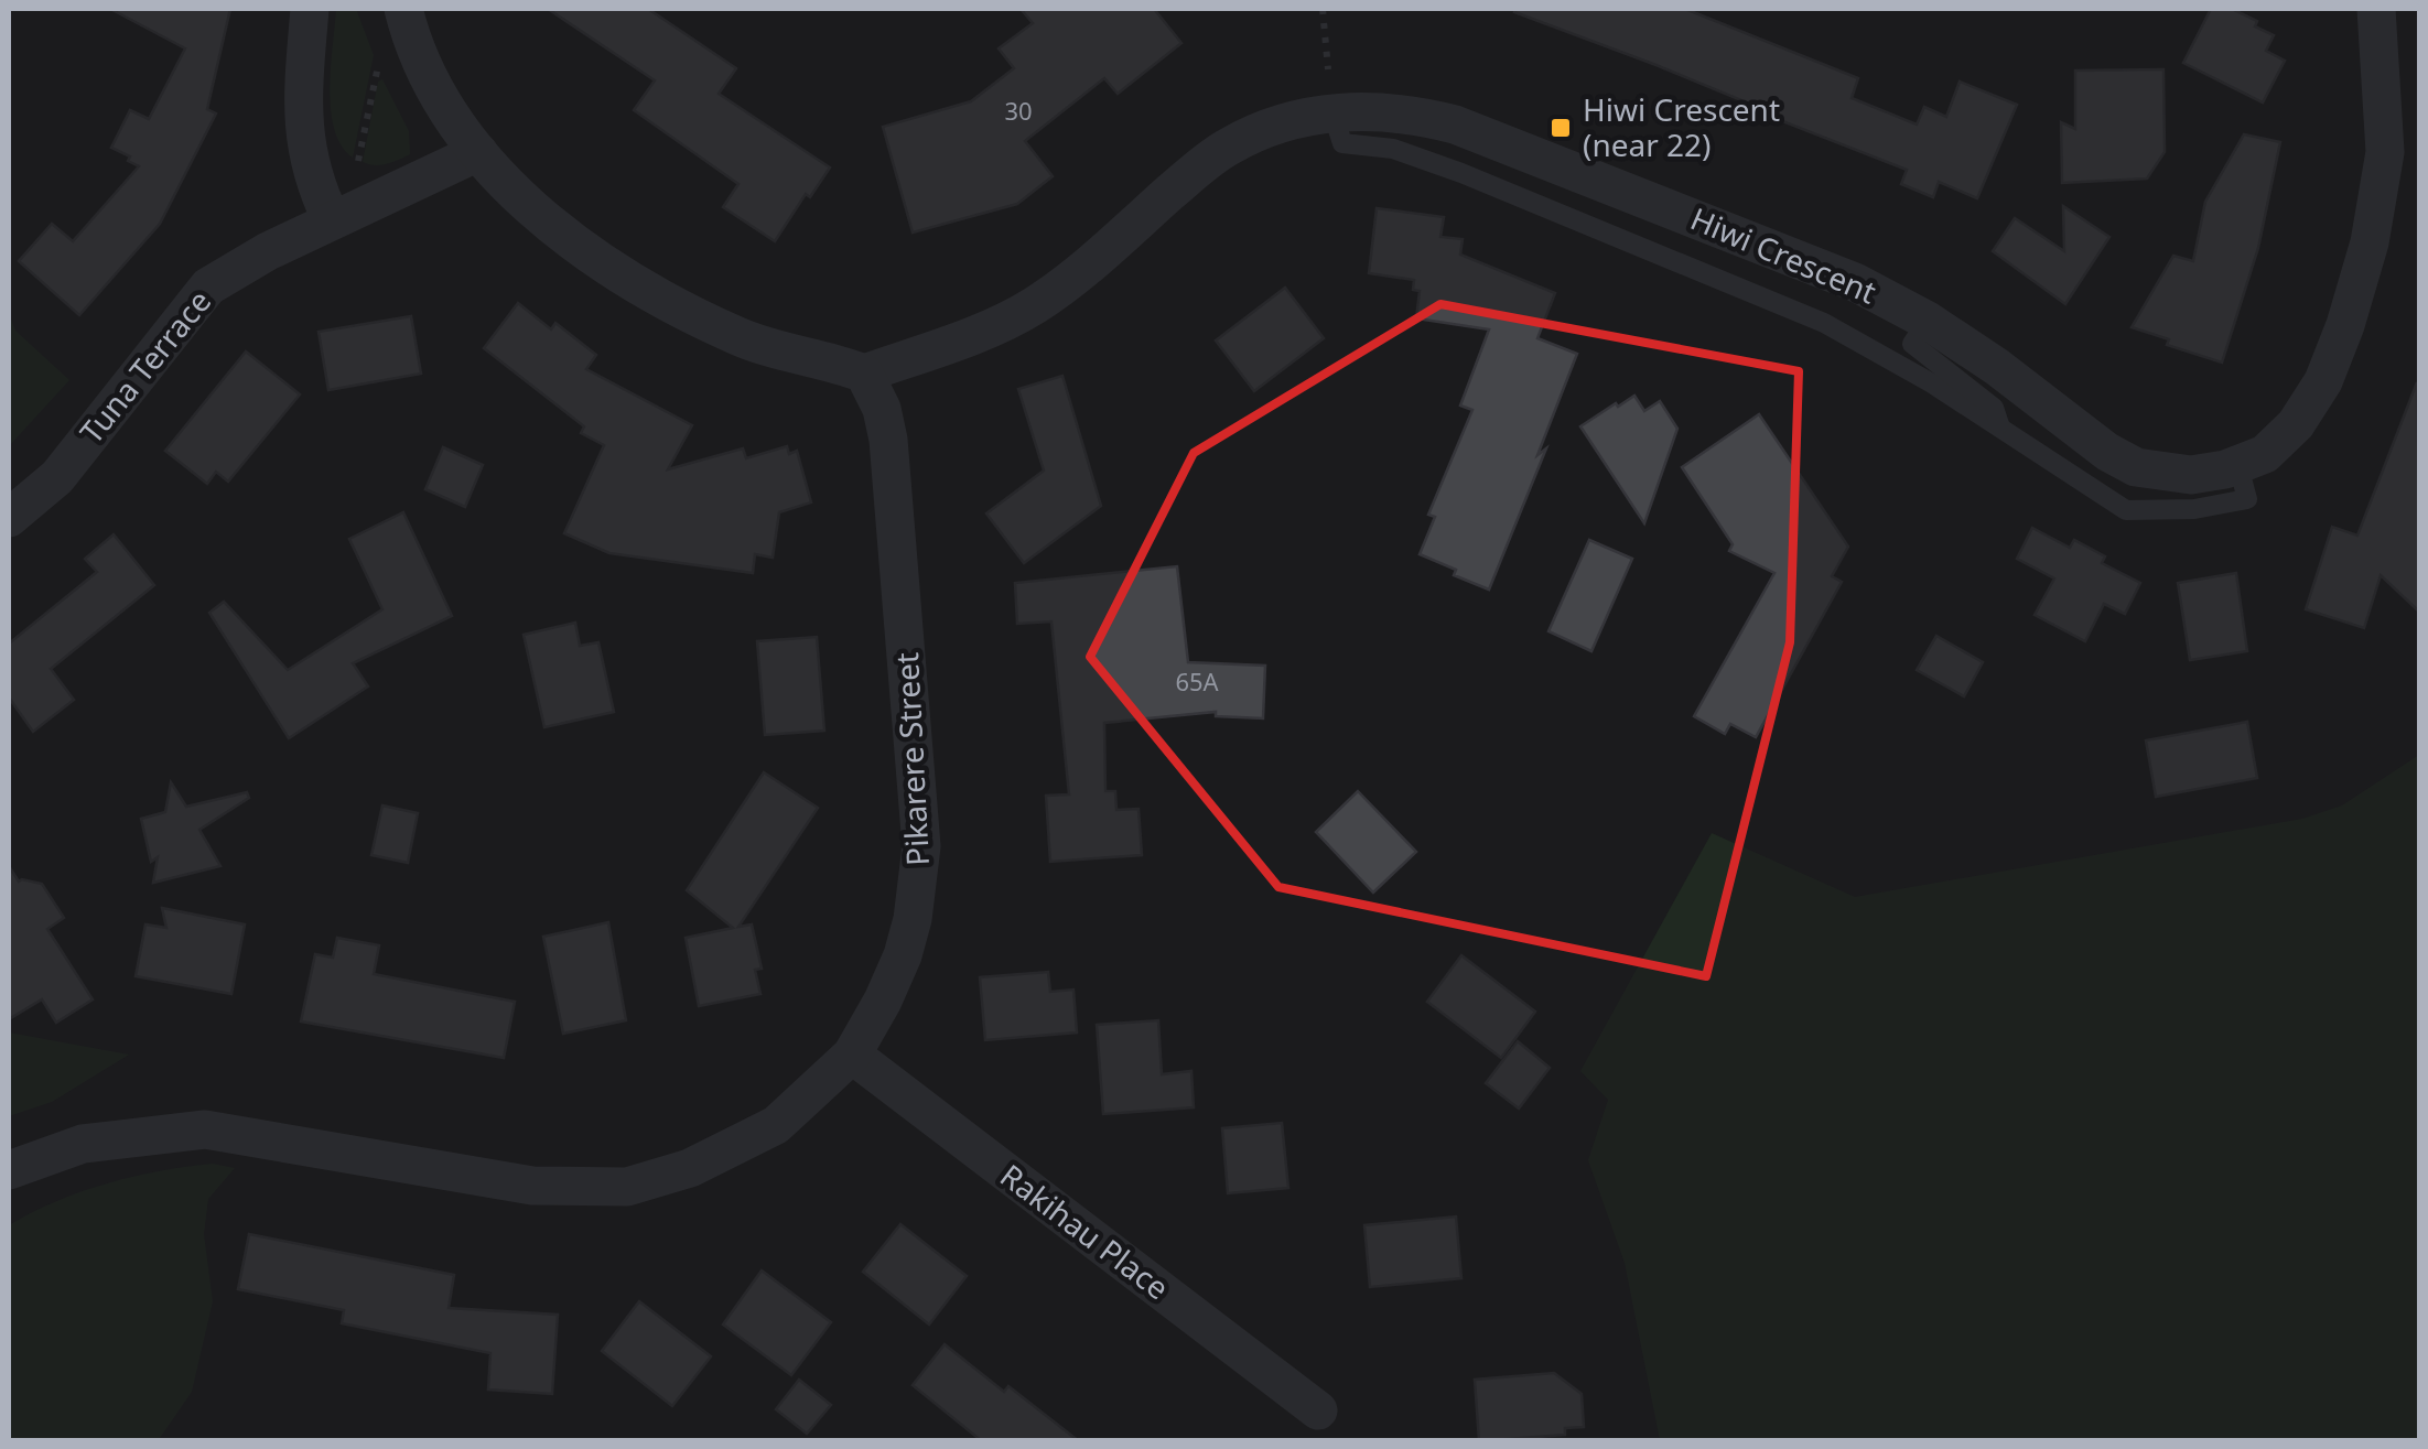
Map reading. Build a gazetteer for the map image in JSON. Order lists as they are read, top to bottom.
{
  "streets": {
    "street": [
      "Hiwi Crescent",
      "Tuna Terrace",
      "Pikarere Street",
      "Rakihau Place"
    ]
  },
  "crossings": [
    ["Hiwi Crescent", "Pikarere Street"],
    ["Pikarere Street", "Rakihau Place"]
  ],
  "places": {
    "transit": ["Hiwi Crescent (near 22)"]
  },
  "house_numbers": ["30", "65A"]
}
